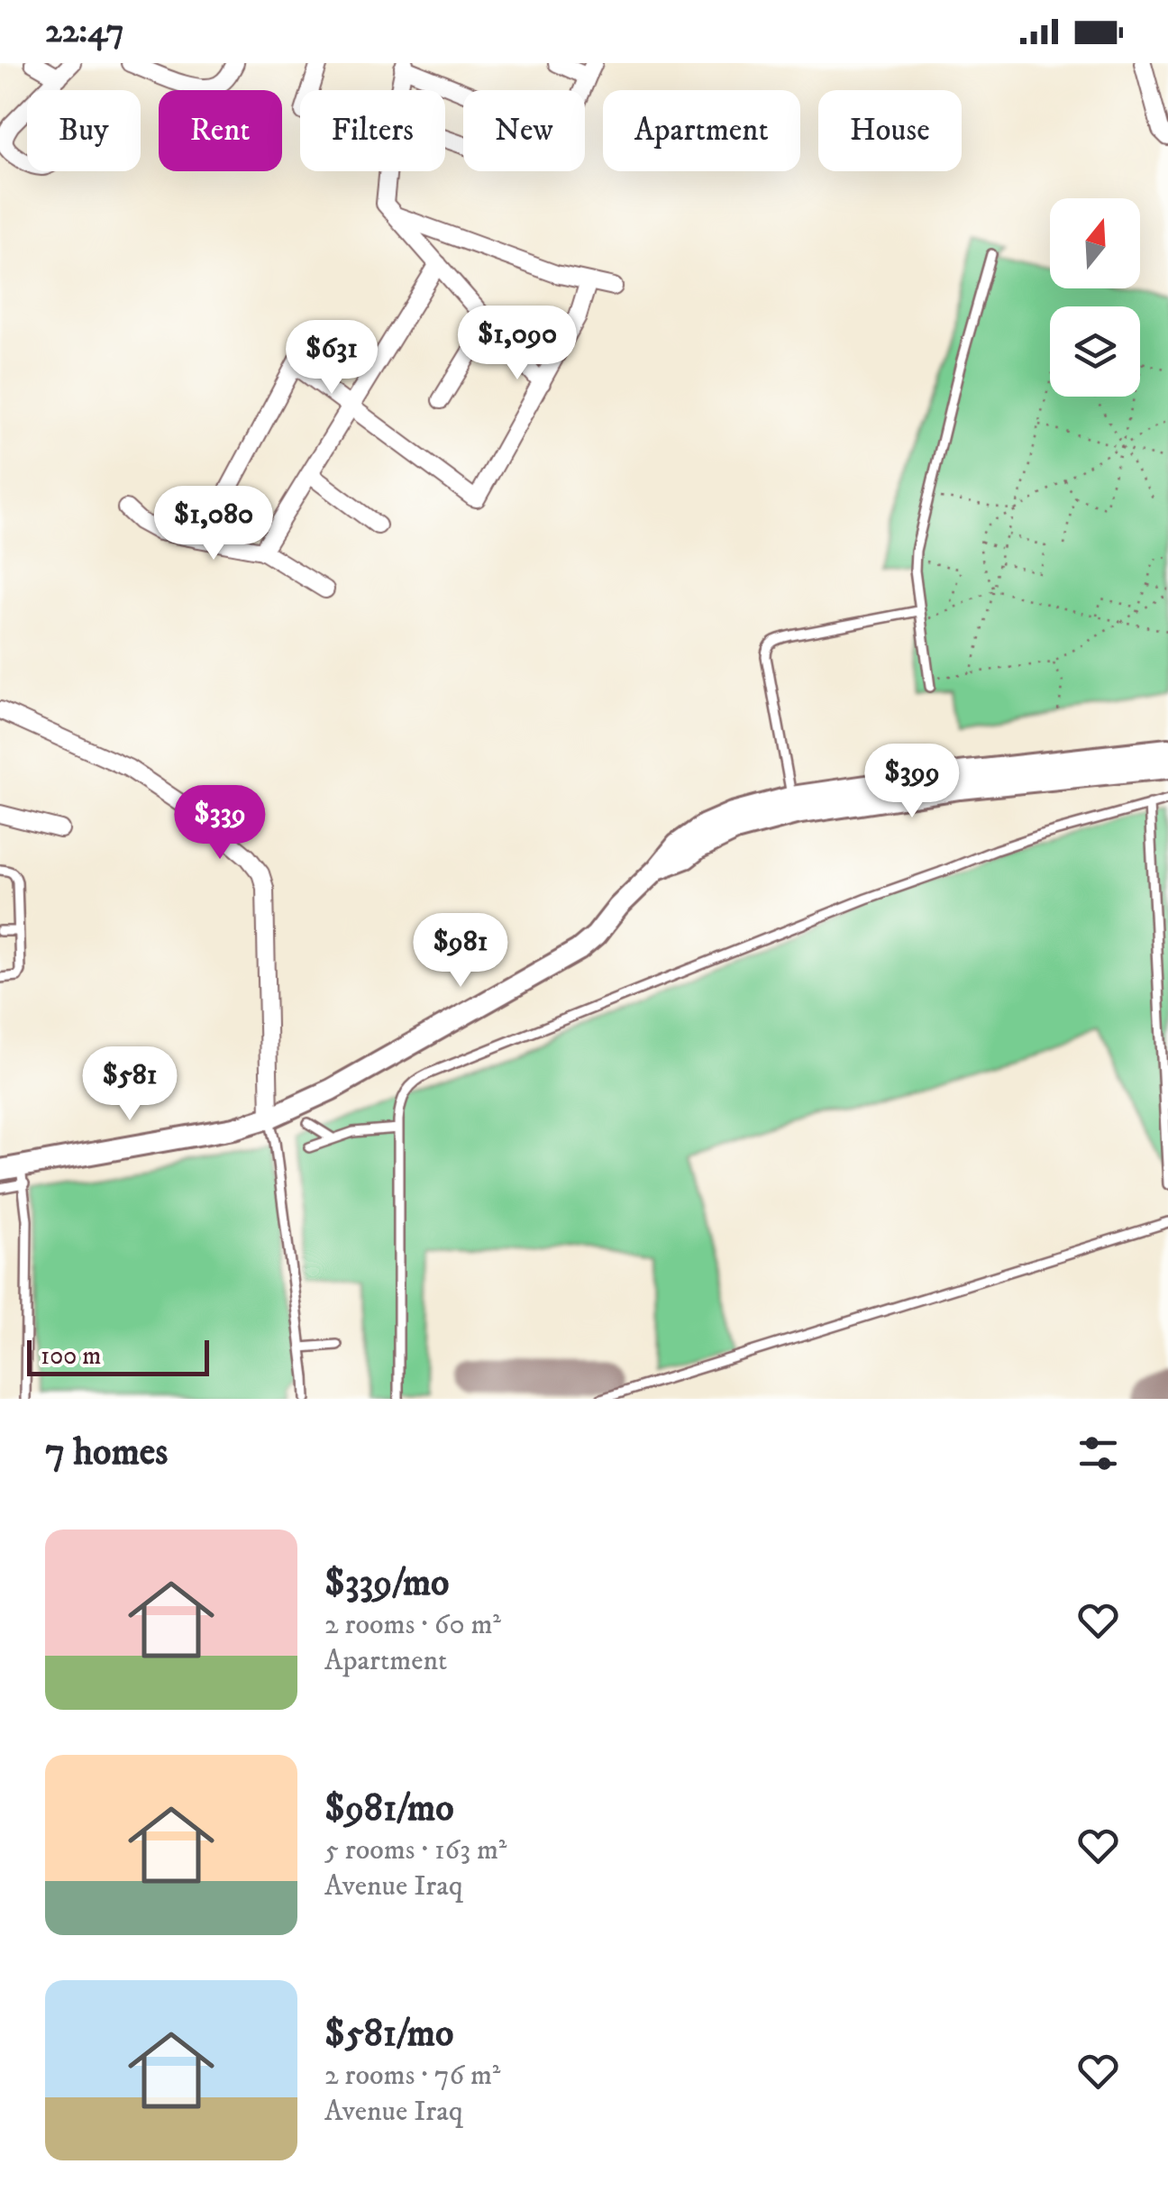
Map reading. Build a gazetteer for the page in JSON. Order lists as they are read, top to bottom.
{
  "scale_bar": "100 m",
  "north": "top",
  "page": {
    "status": "22:47",
    "chip": [
      "Buy",
      "Rent",
      "Filters",
      "New",
      "Apartment",
      "House"
    ],
    "price": [
      "$1,090",
      "$631",
      "$1,080",
      "$399",
      "$339",
      "$981",
      "$581"
    ],
    "scale": "100 m",
    "heading": "7 homes",
    "list": [
      {
        "name": "$339/mo",
        "note": "2 rooms · 60 m² · Apartment"
      },
      {
        "name": "$981/mo",
        "note": "5 rooms · 163 m² · Avenue Iraq"
      },
      {
        "name": "$581/mo",
        "note": "2 rooms · 76 m² · Avenue Iraq"
      }
    ]
  }
}
